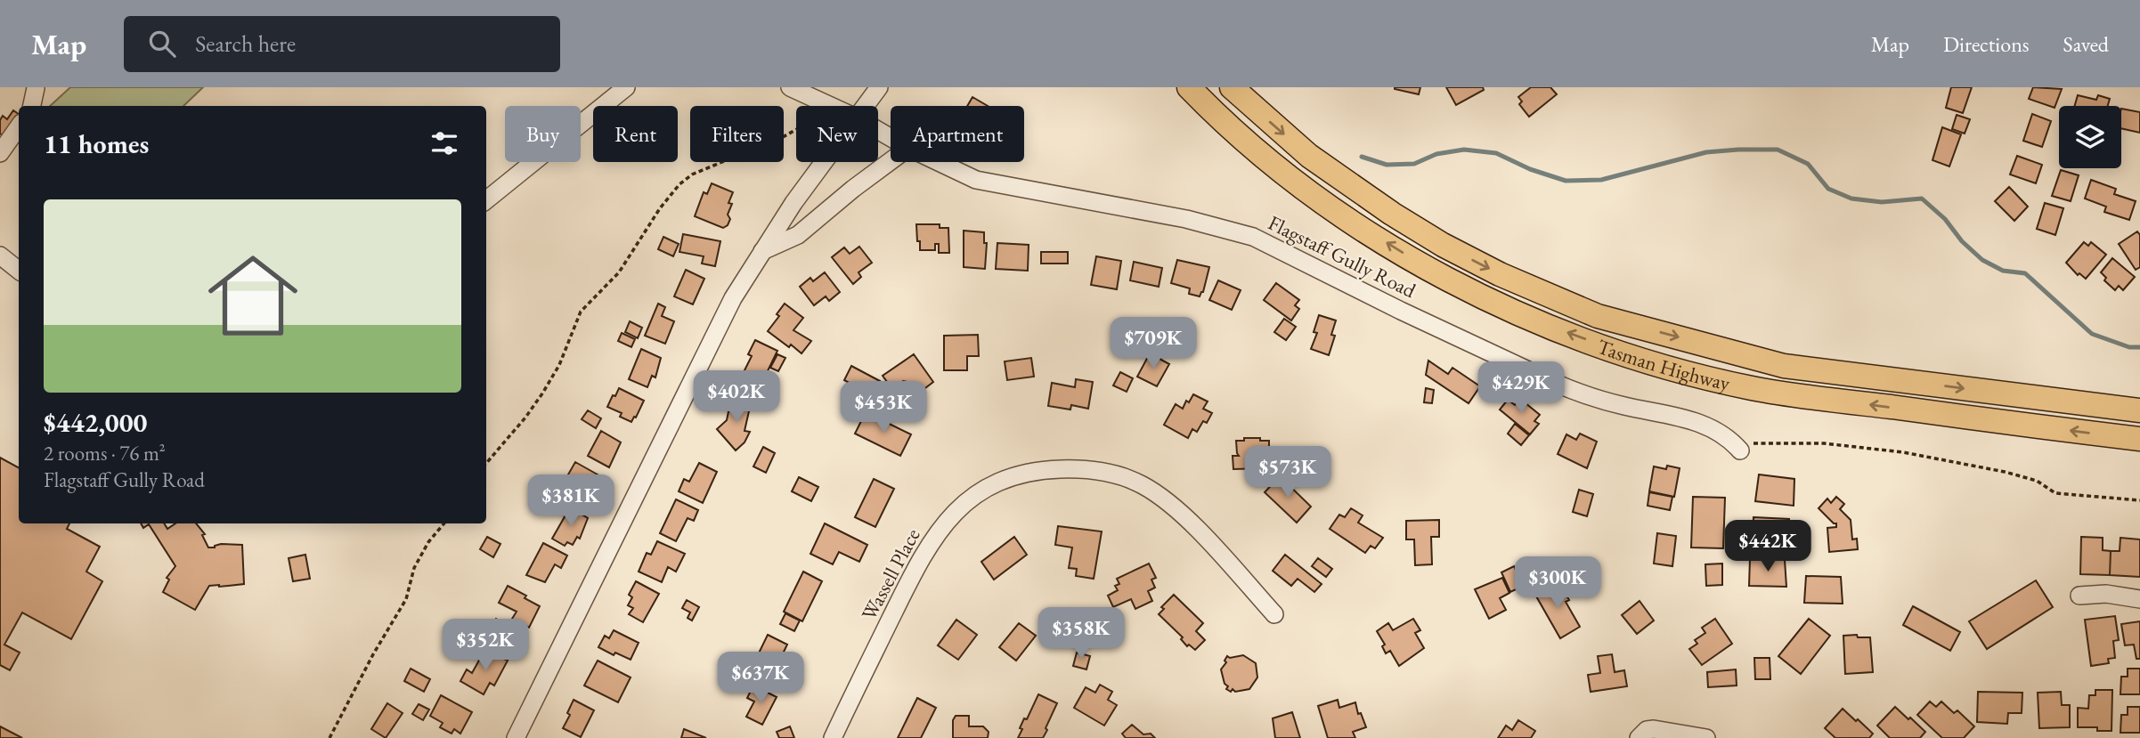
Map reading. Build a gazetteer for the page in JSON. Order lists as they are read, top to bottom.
{
  "streets": {
    "highway": ["Tasman Highway"],
    "street": ["Flagstaff Gully Road", "Wassell Place"]
  },
  "page": {
    "header": "Map",
    "search": "Search here",
    "nav": ["Map", "Directions", "Saved"],
    "chip": [
      "Buy",
      "Rent",
      "Filters",
      "New",
      "Apartment"
    ],
    "heading": "11 homes",
    "list": [
      {
        "name": "$442,000",
        "note": "2 rooms · 76 m² · Flagstaff Gully Road"
      }
    ],
    "price": [
      "$709K",
      "$429K",
      "$402K",
      "$453K",
      "$573K",
      "$381K",
      "$442K",
      "$300K",
      "$358K",
      "$352K",
      "$637K"
    ]
  }
}
